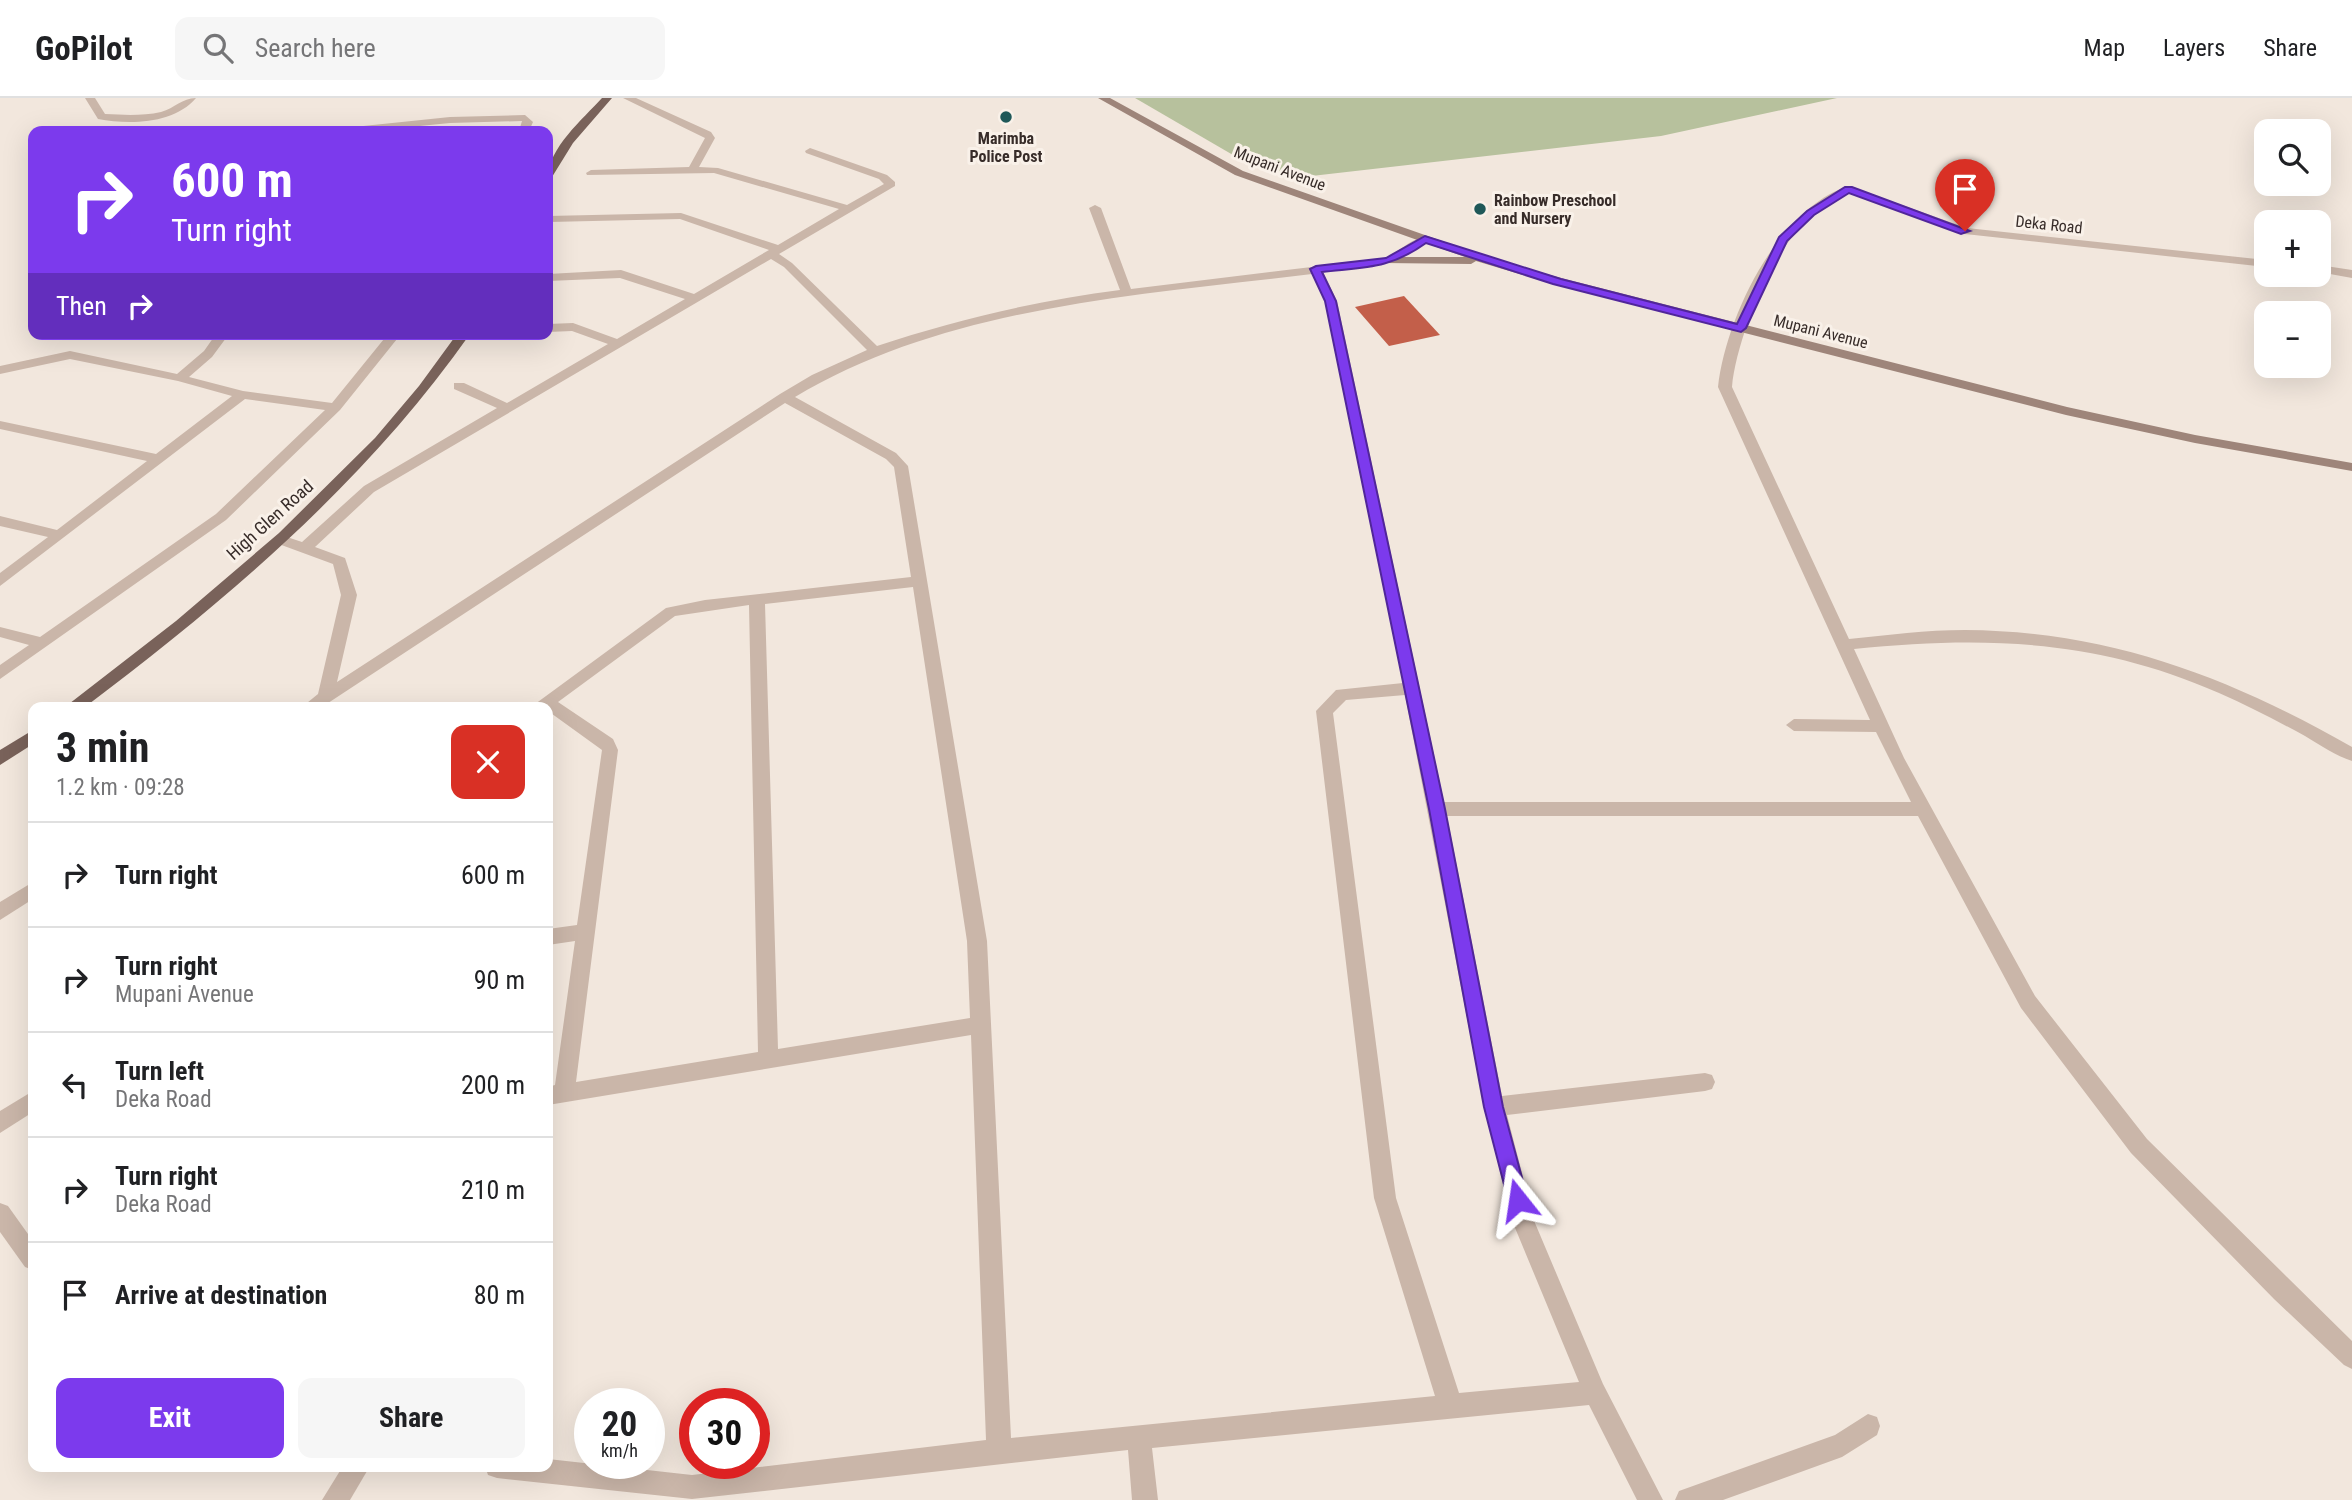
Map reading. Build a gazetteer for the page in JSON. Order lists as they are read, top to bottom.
{
  "streets": {
    "main road": ["High Glen Road"],
    "street": ["Mupani Avenue", "Deka Road"]
  },
  "crossings": [
    ["Mupani Avenue", "Deka Road"]
  ],
  "places": ["Marimba Police Post", "Rainbow Preschool and Nursery"],
  "page": {
    "header": "GoPilot",
    "search": "Search here",
    "nav": ["Map", "Layers", "Share"],
    "map_buttons": ["+", "−"],
    "turn": ["600 m", "Turn right"],
    "then": "Then",
    "heading": ["3 min", "1.2 km · 09:28"],
    "list": [
      {
        "name": "Turn right",
        "value": "600 m"
      },
      {
        "name": "Turn right",
        "note": "Mupani Avenue",
        "value": "90 m"
      },
      {
        "name": "Turn left",
        "note": "Deka Road",
        "value": "200 m"
      },
      {
        "name": "Turn right",
        "note": "Deka Road",
        "value": "210 m"
      },
      {
        "name": "Arrive at destination",
        "value": "80 m"
      }
    ],
    "buttons": ["Exit", "Share"],
    "speed": "20 km/h",
    "limit": "30"
  }
}
